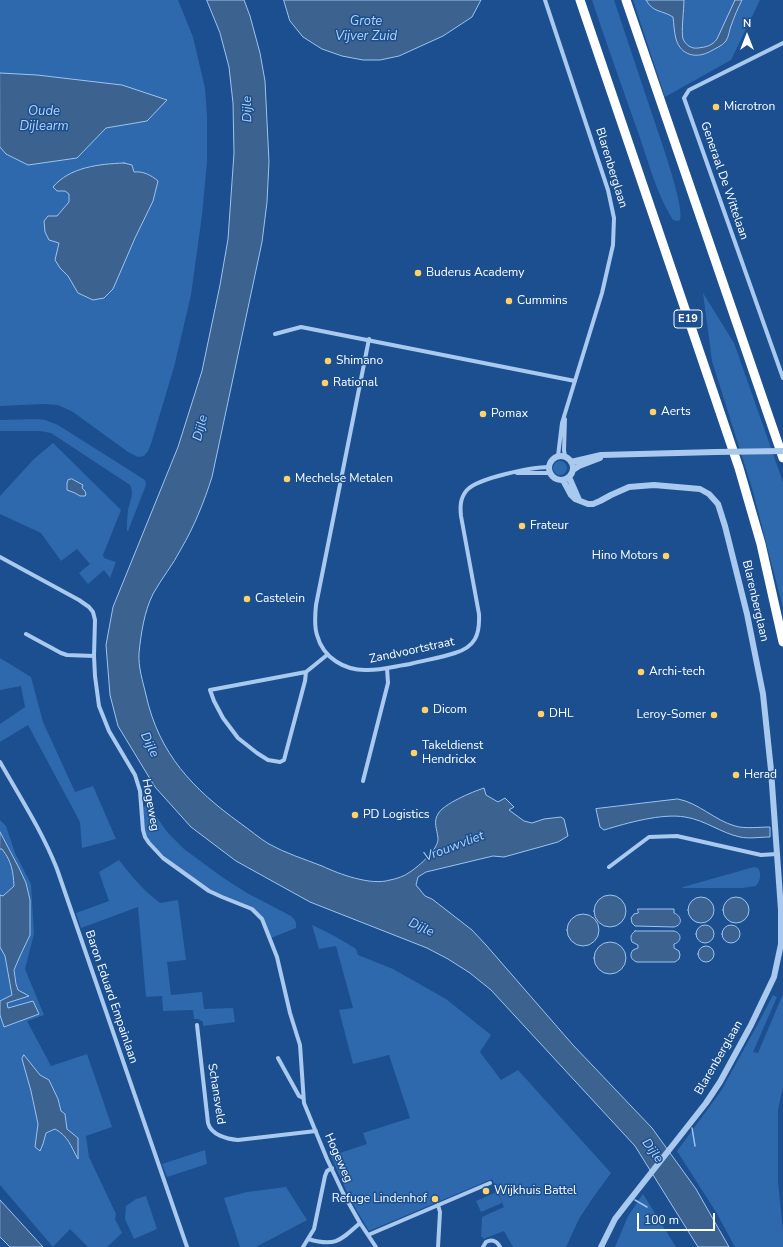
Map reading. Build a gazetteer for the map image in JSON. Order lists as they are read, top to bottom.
{
  "streets": {
    "highway": ["E19"],
    "street": [
      "Blarenberglaan",
      "Generaal De Wittelaan",
      "Zandvoortstraat",
      "Hogeweg",
      "Baron Eduard Empainlaan",
      "Schansveld"
    ]
  },
  "crossings": [
    ["Blarenberglaan", "Zandvoortstraat"],
    ["Hogeweg", "Schansveld"]
  ],
  "water": [
    "Grote Vijver Zuid",
    "Dijle",
    "Oude Dijlearm",
    "Vrouwvliet"
  ],
  "places": [
    "Microtron",
    "Buderus Academy",
    "Cummins",
    "Shimano",
    "Rational",
    "Aerts",
    "Pomax",
    "Mechelse Metalen",
    "Frateur",
    "Hino Motors",
    "Castelein",
    "Archi-tech",
    "Dicom",
    "DHL",
    "Leroy-Somer",
    "Takeldienst Hendrickx",
    "Herad",
    "PD Logistics",
    "Wijkhuis Battel",
    "Refuge Lindenhof"
  ],
  "scale_bar": "100 m",
  "north": "top"
}
